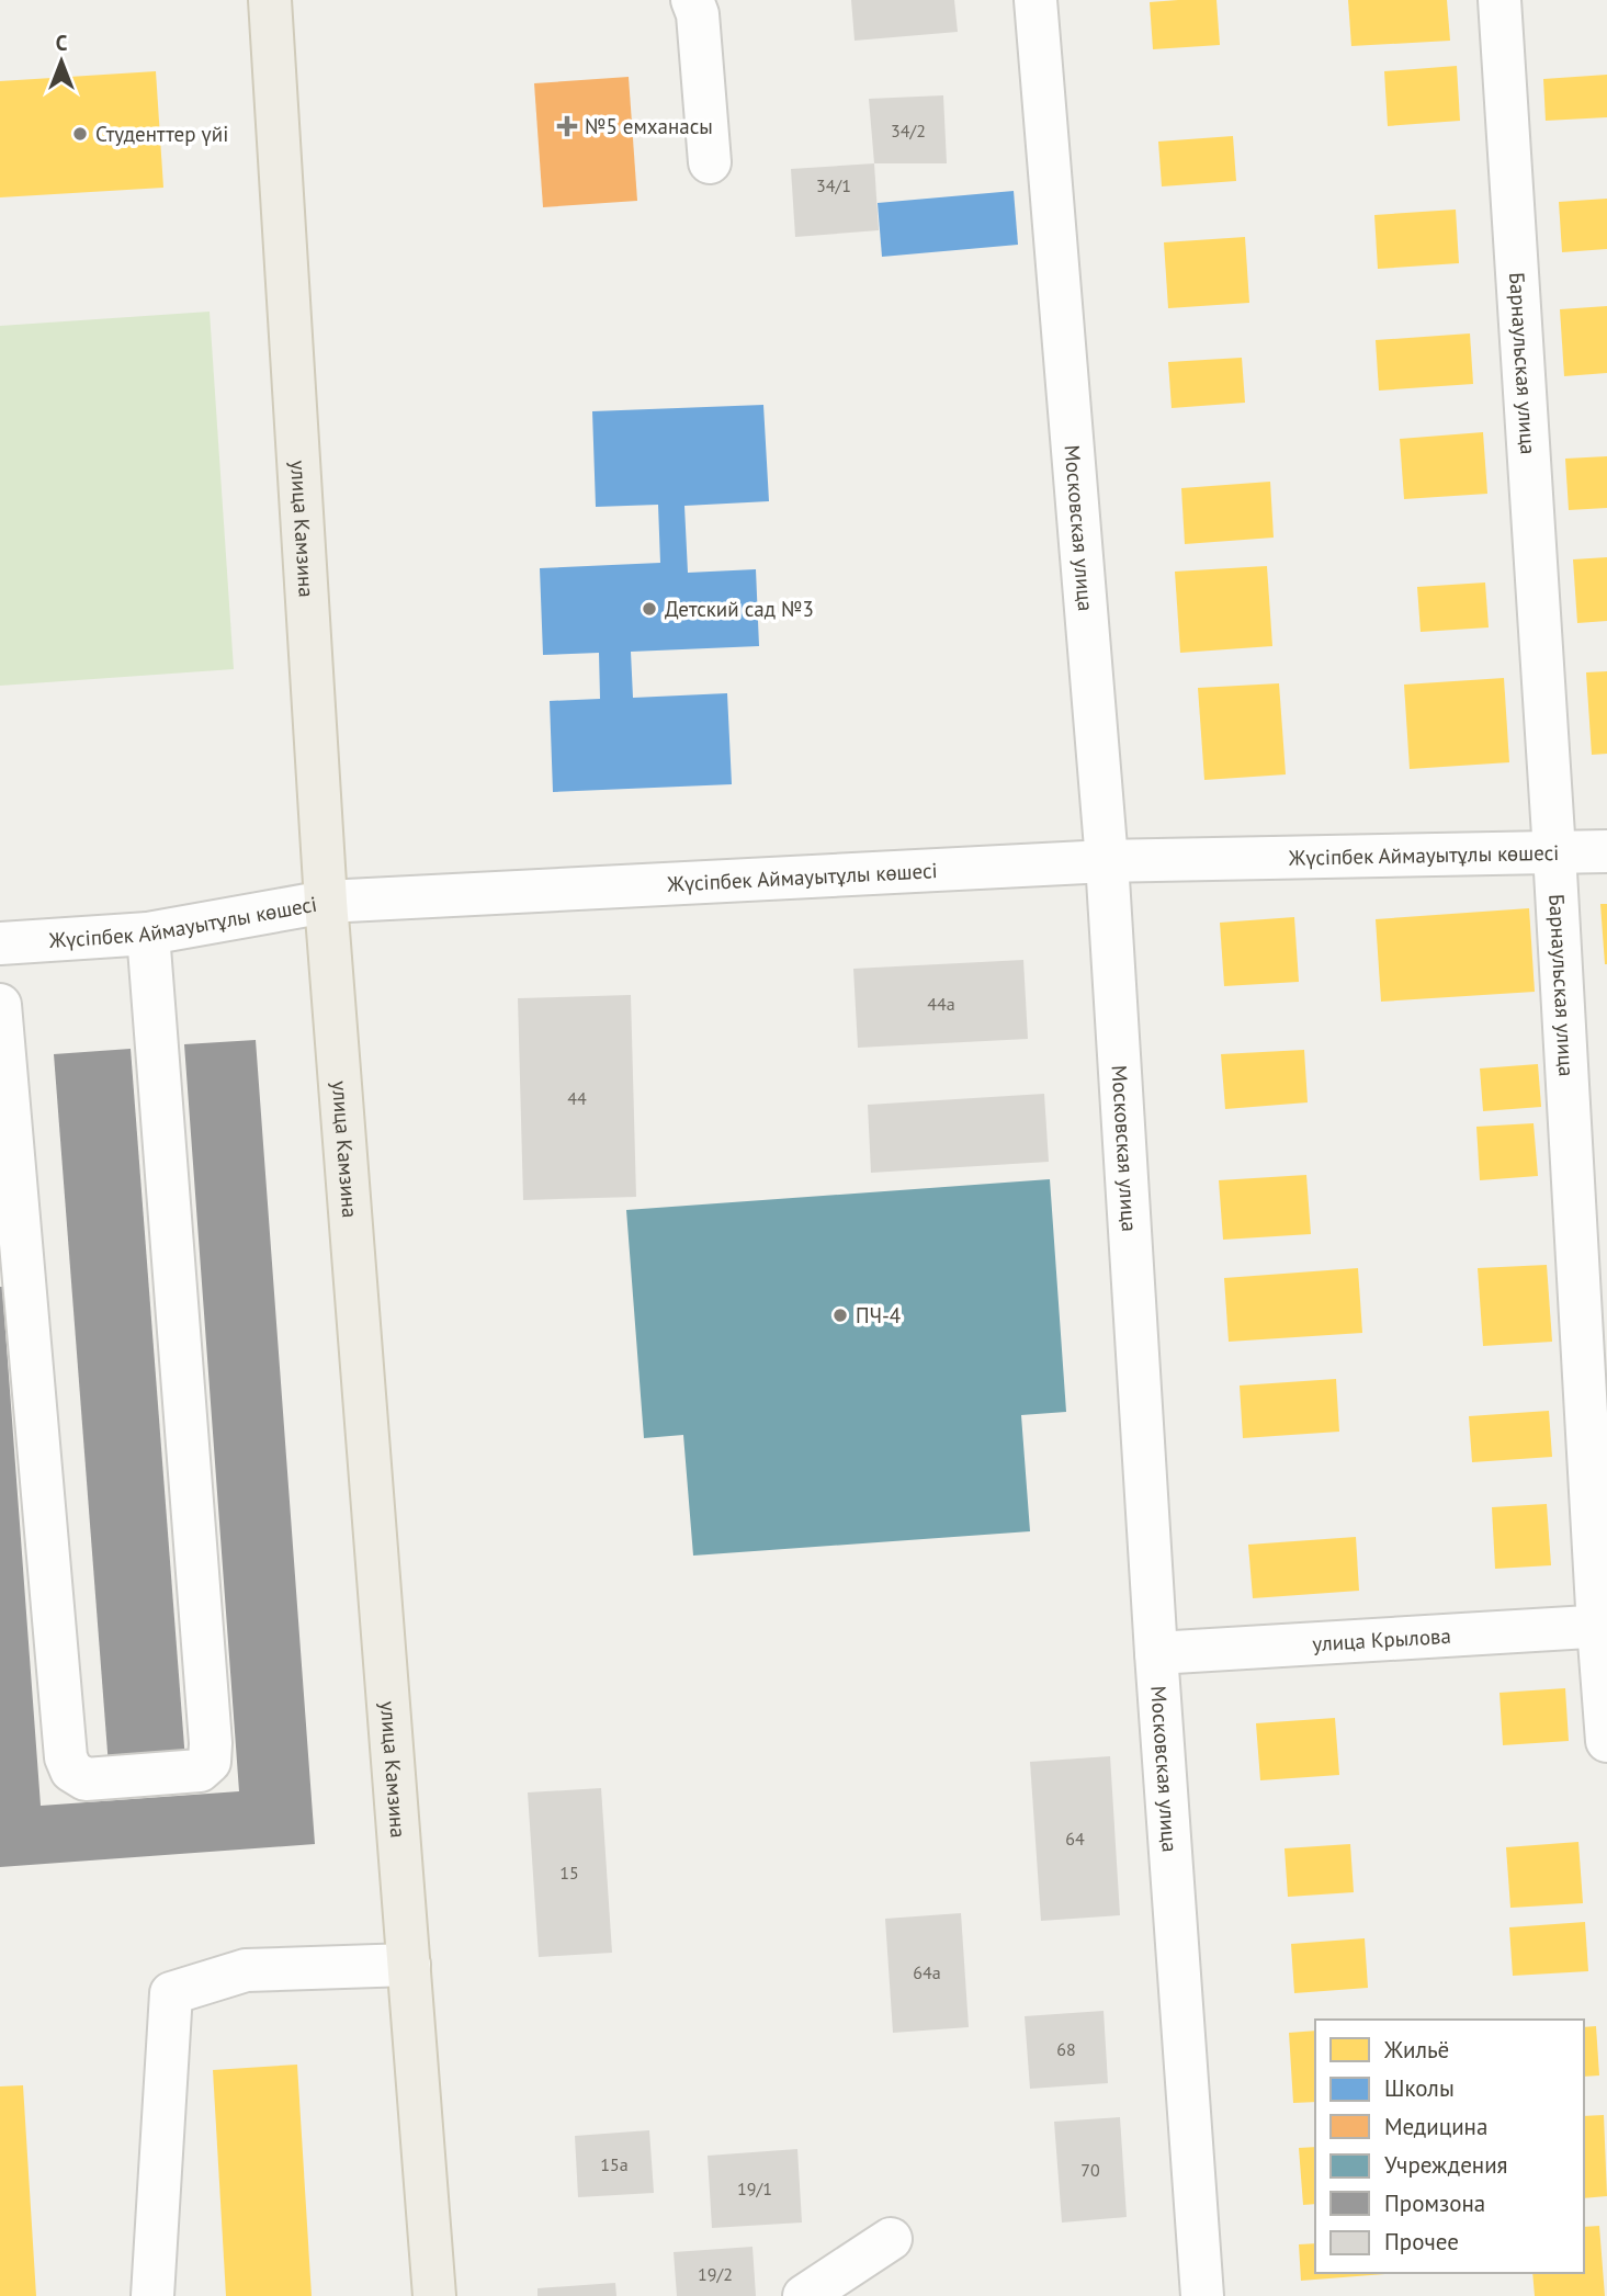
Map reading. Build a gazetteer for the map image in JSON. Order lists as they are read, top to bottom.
{
  "streets": {
    "main road": ["улица Камзина"],
    "street": [
      "Барнаульская улица",
      "Московская улица",
      "Жүсіпбек Аймауытұлы көшесі",
      "улица Крылова"
    ]
  },
  "crossings": [
    ["Барнаульская улица", "Жүсіпбек Аймауытұлы көшесі"],
    ["Барнаульская улица", "улица Крылова"],
    ["улица Камзина", "Жүсіпбек Аймауытұлы көшесі"],
    ["Московская улица", "Жүсіпбек Аймауытұлы көшесі"],
    ["Московская улица", "улица Крылова"]
  ],
  "places": {
    "health": ["№5 емханасы"],
    "other": ["Студенттер үйі", "Детский сад №3", "ПЧ-4"]
  },
  "house_numbers": [
    "34/2",
    "34/1",
    "44а",
    "44",
    "64",
    "15",
    "64а",
    "68",
    "15а",
    "70",
    "19/1",
    "19/2"
  ],
  "legend": [
    "Жильё",
    "Школы",
    "Медицина",
    "Учреждения",
    "Промзона",
    "Прочее"
  ],
  "north": "top"
}
